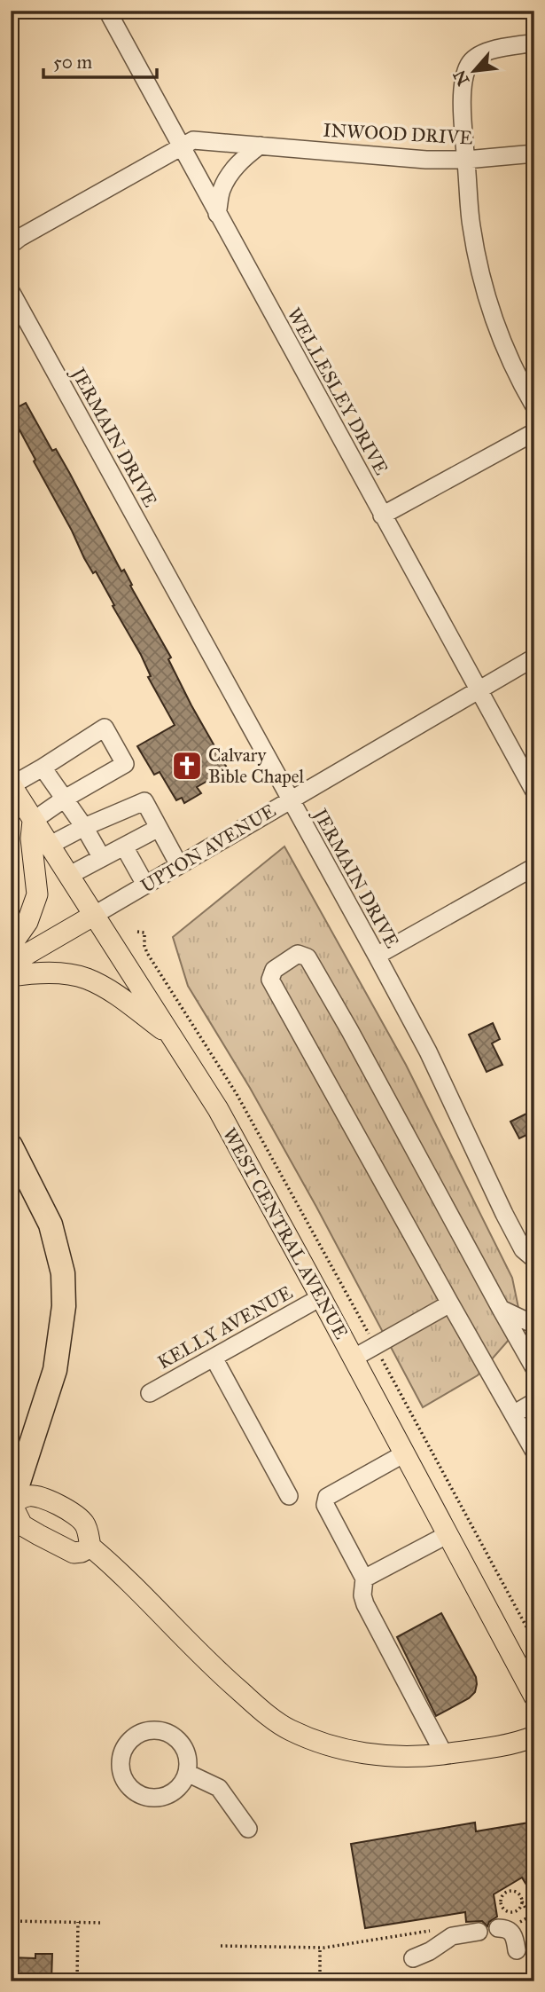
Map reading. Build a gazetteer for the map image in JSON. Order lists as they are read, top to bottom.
{
  "streets": {
    "main road": ["UPTON AVENUE", "WEST CENTRAL AVENUE"],
    "street": [
      "INWOOD DRIVE",
      "WELLESLEY DRIVE",
      "JERMAIN DRIVE",
      "KELLY AVENUE"
    ]
  },
  "crossings": [
    ["INWOOD DRIVE", "WELLESLEY DRIVE"],
    ["WELLESLEY DRIVE", "UPTON AVENUE"],
    ["JERMAIN DRIVE", "UPTON AVENUE"],
    ["UPTON AVENUE", "WEST CENTRAL AVENUE"],
    ["WEST CENTRAL AVENUE", "KELLY AVENUE"]
  ],
  "places": {
    "church": ["Calvary Bible Chapel"]
  },
  "scale_bar": "50 m",
  "north": "bottom left"
}
